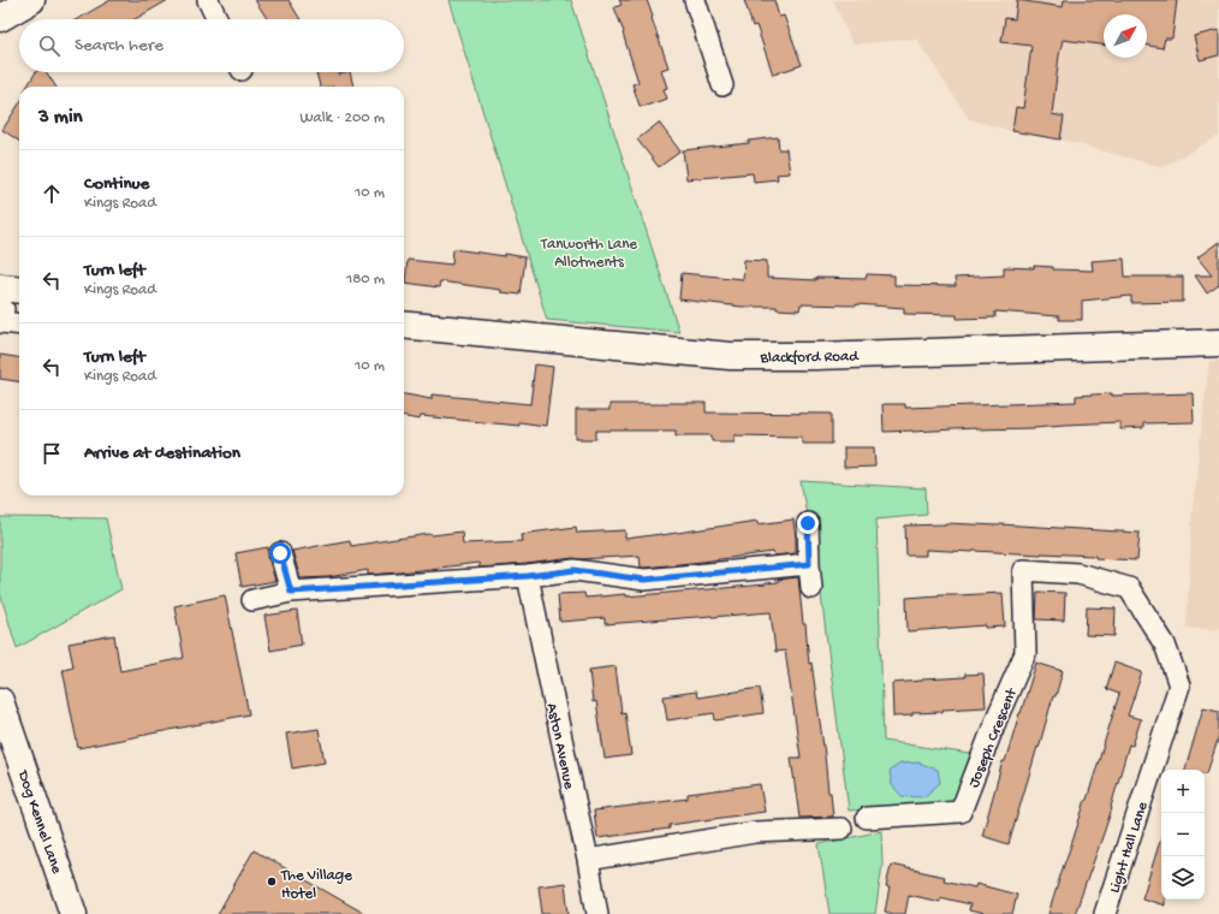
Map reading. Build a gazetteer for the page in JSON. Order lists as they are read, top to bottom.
{
  "streets": {
    "main road": ["Blackford Road", "Dog Kennel Lane"],
    "street": ["Joseph Crescent", "Aston Avenue", "Light Hall Lane"]
  },
  "crossings": [
    ["Joseph Crescent", "Light Hall Lane"]
  ],
  "parks": ["Tanworth Lane Allotments"],
  "places": ["The Village Hotel"],
  "north": "top right",
  "page": {
    "search": "Search here",
    "heading": ["3 min", "Walk · 200 m"],
    "list": [
      ["Continue", "Kings Road", "10 m"],
      ["Turn left", "Kings Road", "180 m"],
      ["Turn left", "Kings Road", "10 m"],
      "Arrive at destination"
    ],
    "map_buttons": ["+", "−"]
  }
}
